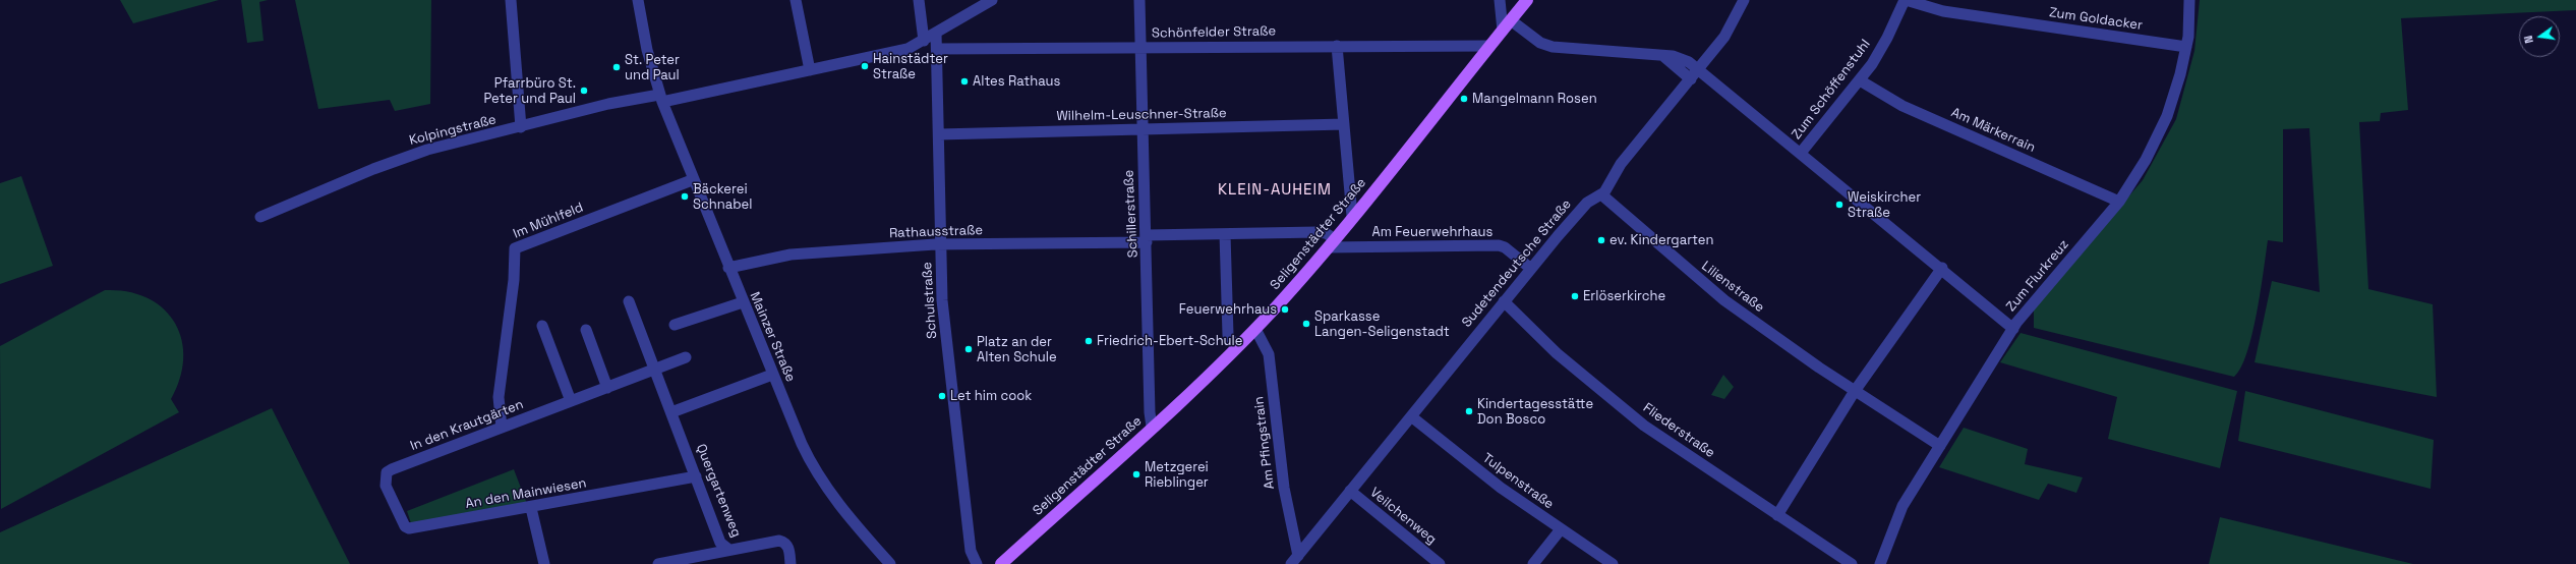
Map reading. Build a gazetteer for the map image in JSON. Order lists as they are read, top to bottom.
{
  "streets": {
    "main road": ["Seligenstädter Straße"],
    "street": [
      "Zum Goldacker",
      "Schönfelder Straße",
      "Zum Schöffenstuhl",
      "Wilhelm-Leuschner-Straße",
      "Kolpingstraße",
      "Am Märkerrain",
      "Schillerstraße",
      "Im Mühlfeld",
      "Rathausstraße",
      "Am Feuerwehrhaus",
      "Sudetendeutsche Straße",
      "Zum Flurkreuz",
      "Lilienstraße",
      "Schulstraße",
      "Mainzer Straße",
      "In den Krautgärten",
      "Fliederstraße",
      "Am Pfingstrain",
      "Tulpenstraße",
      "Quergartenweg",
      "An den Mainwiesen",
      "Veilchenweg"
    ]
  },
  "crossings": [
    ["Zum Goldacker", "Zum Schöffenstuhl"],
    ["Zum Goldacker", "Zum Flurkreuz"],
    ["Schönfelder Straße", "Schillerstraße"],
    ["Schönfelder Straße", "Seligenstädter Straße"],
    ["Schönfelder Straße", "Schulstraße"],
    ["Zum Schöffenstuhl", "Am Märkerrain"],
    ["Wilhelm-Leuschner-Straße", "Schillerstraße"],
    ["Wilhelm-Leuschner-Straße", "Schulstraße"],
    ["Kolpingstraße", "Mainzer Straße"],
    ["Am Märkerrain", "Zum Flurkreuz"],
    ["Schillerstraße", "Rathausstraße"],
    ["Schillerstraße", "Seligenstädter Straße"],
    ["Im Mühlfeld", "Mainzer Straße"],
    ["Im Mühlfeld", "In den Krautgärten"],
    ["Rathausstraße", "Am Feuerwehrhaus"],
    ["Rathausstraße", "Seligenstädter Straße"],
    ["Rathausstraße", "Schulstraße"],
    ["Rathausstraße", "Mainzer Straße"],
    ["Am Feuerwehrhaus", "Seligenstädter Straße"],
    ["Am Feuerwehrhaus", "Sudetendeutsche Straße"],
    ["Seligenstädter Straße", "Am Pfingstrain"],
    ["Sudetendeutsche Straße", "Lilienstraße"],
    ["Sudetendeutsche Straße", "Fliederstraße"],
    ["Sudetendeutsche Straße", "Am Pfingstrain"],
    ["Sudetendeutsche Straße", "Tulpenstraße"],
    ["Sudetendeutsche Straße", "Veilchenweg"],
    ["Zum Flurkreuz", "Lilienstraße"],
    ["In den Krautgärten", "Quergartenweg"],
    ["In den Krautgärten", "An den Mainwiesen"],
    ["Quergartenweg", "An den Mainwiesen"]
  ],
  "districts": ["KLEIN-AUHEIM"],
  "places": [
    "Hainstädter Straße",
    "St. Peter und Paul",
    "Altes Rathaus",
    "Pfarrbüro St. Peter und Paul",
    "Mangelmann Rosen",
    "Bäckerei Schnabel",
    "Weiskircher Straße",
    "ev. Kindergarten",
    "Erlöserkirche",
    "Feuerwehrhaus",
    "Sparkasse Langen-Seligenstadt",
    "Friedrich-Ebert-Schule",
    "Platz an der Alten Schule",
    "Let him cook",
    "Kindertagesstätte Don Bosco",
    "Metzgerei Rieblinger"
  ],
  "north": "left"
}
